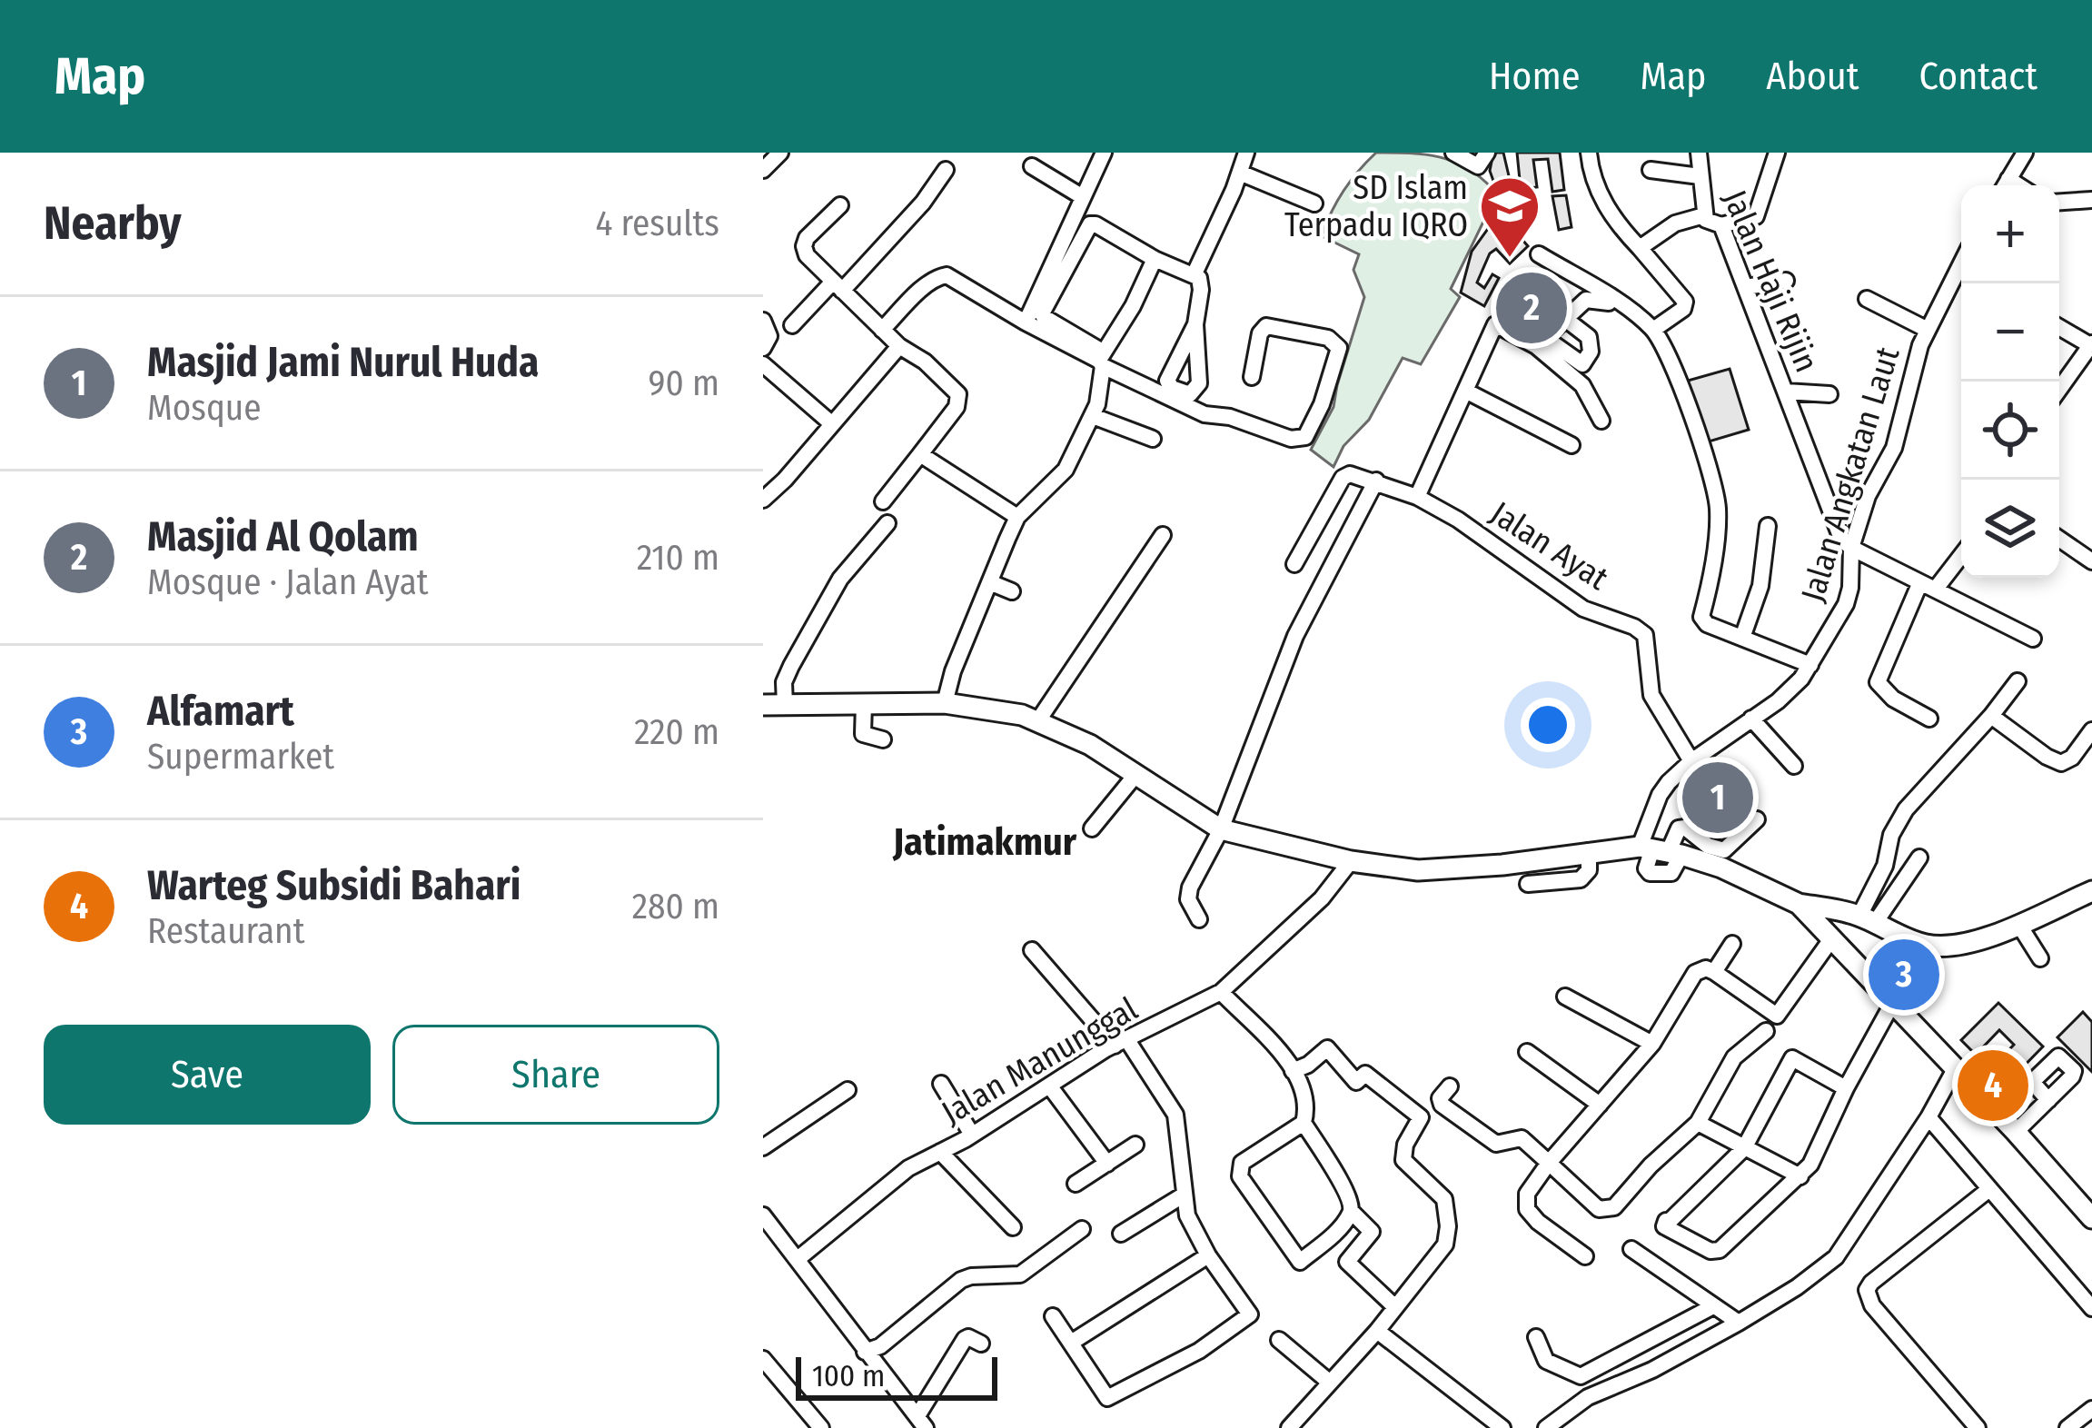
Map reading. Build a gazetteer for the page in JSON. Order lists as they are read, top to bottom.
{
  "streets": {
    "street": [
      "Jalan Haji Rijin",
      "Jalan Angkatan Laut",
      "Jalan Ayat",
      "Jalan Manunggal"
    ]
  },
  "crossings": [
    ["Jalan Haji Rijin", "Jalan Angkatan Laut"],
    ["Jalan Angkatan Laut", "Jalan Ayat"]
  ],
  "districts": ["Jatimakmur"],
  "places": {
    "school or university": ["SD Islam Terpadu IQRO"]
  },
  "scale_bar": "100 m",
  "page": {
    "header": "Map",
    "nav": [
      "Home",
      "Map",
      "About",
      "Contact"
    ],
    "heading": ["Nearby", "4 results"],
    "map_buttons": ["+", "−"],
    "pins": [
      "2",
      "1",
      "3",
      "4"
    ],
    "list": [
      {
        "mark": "1",
        "name": "Masjid Jami Nurul Huda",
        "note": "Mosque",
        "value": "90 m"
      },
      {
        "mark": "2",
        "name": "Masjid Al Qolam",
        "note": "Mosque · Jalan Ayat",
        "value": "210 m"
      },
      {
        "mark": "3",
        "name": "Alfamart",
        "note": "Supermarket",
        "value": "220 m"
      },
      {
        "mark": "4",
        "name": "Warteg Subsidi Bahari",
        "note": "Restaurant",
        "value": "280 m"
      }
    ],
    "buttons": ["Save", "Share"],
    "scale": "100 m"
  }
}
